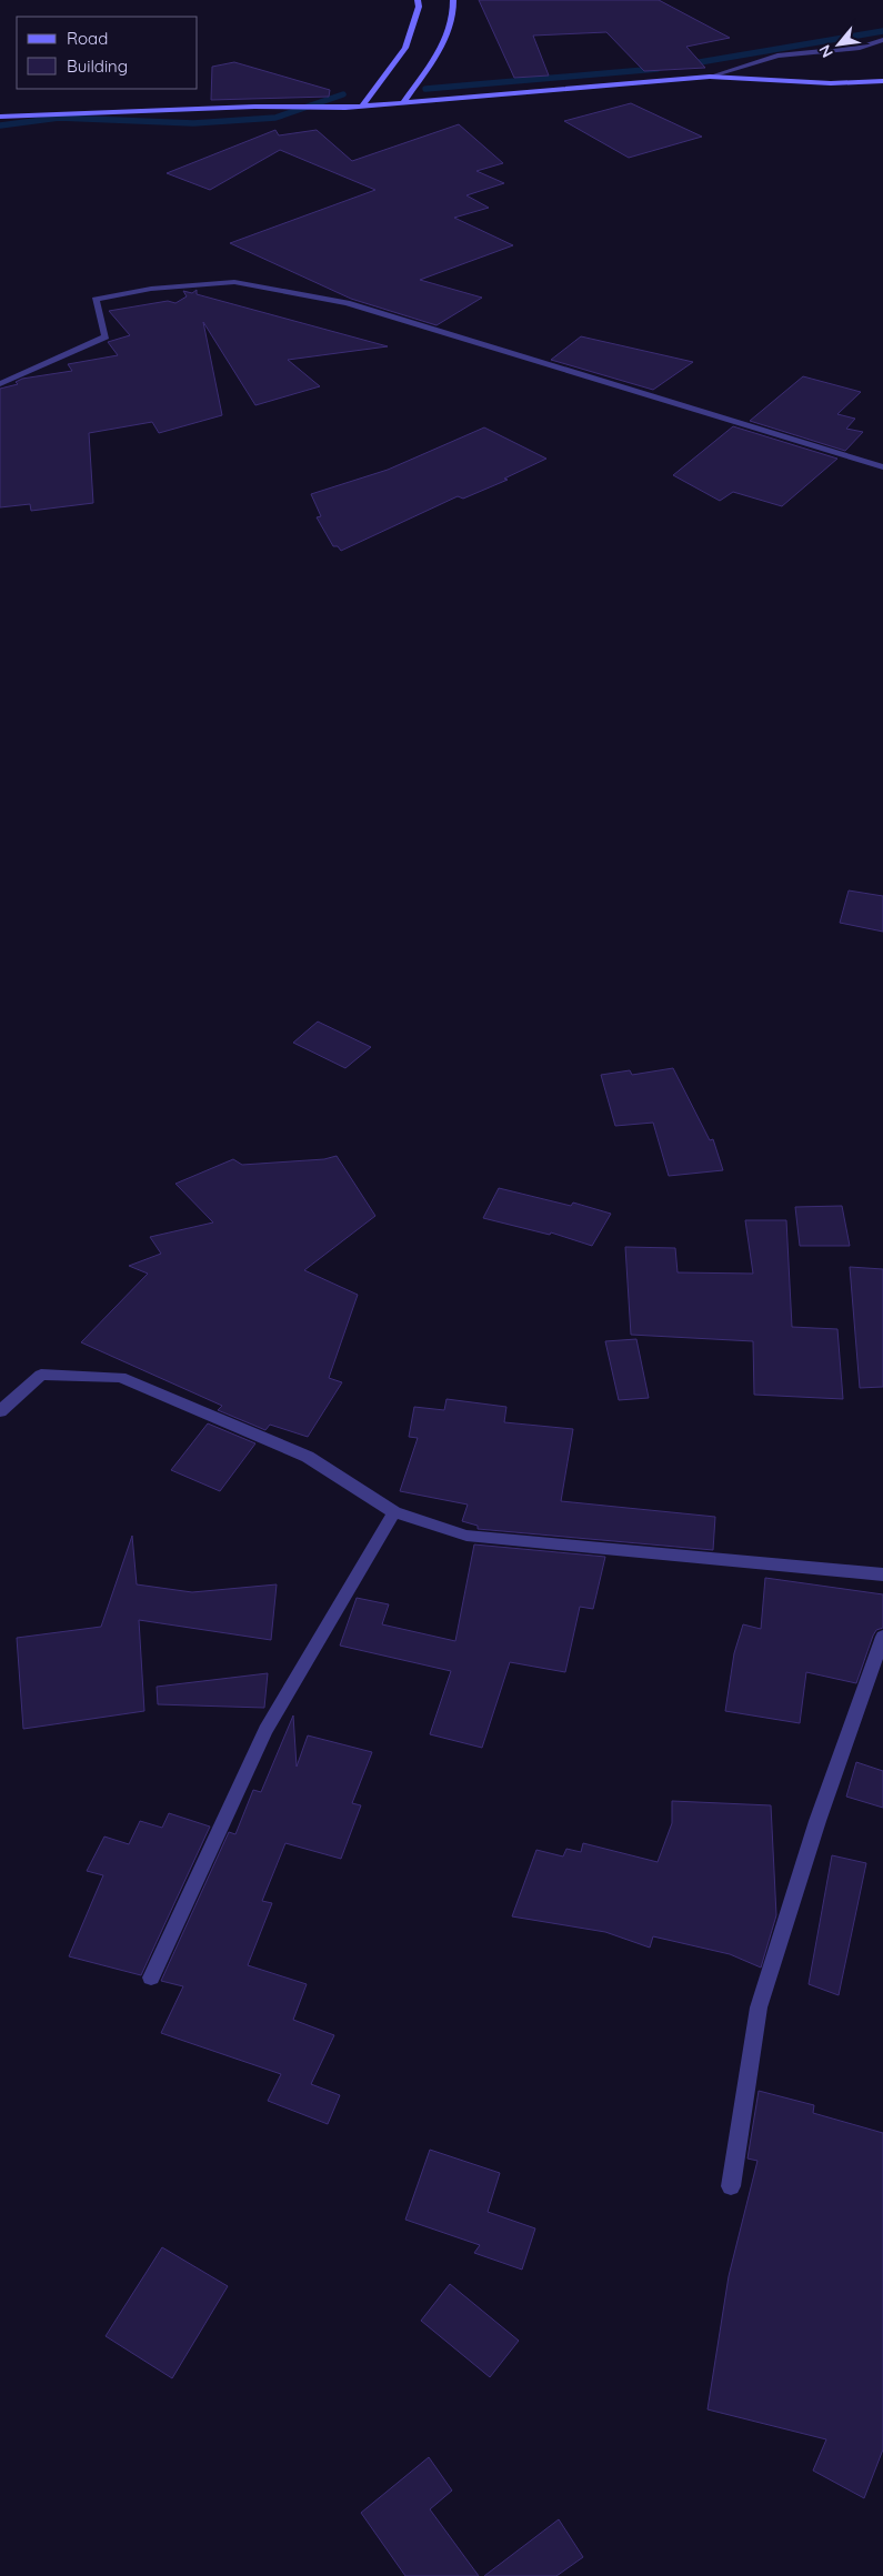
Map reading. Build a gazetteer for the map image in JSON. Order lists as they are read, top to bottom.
{
  "legend": ["Road", "Building"],
  "north": "bottom left"
}
